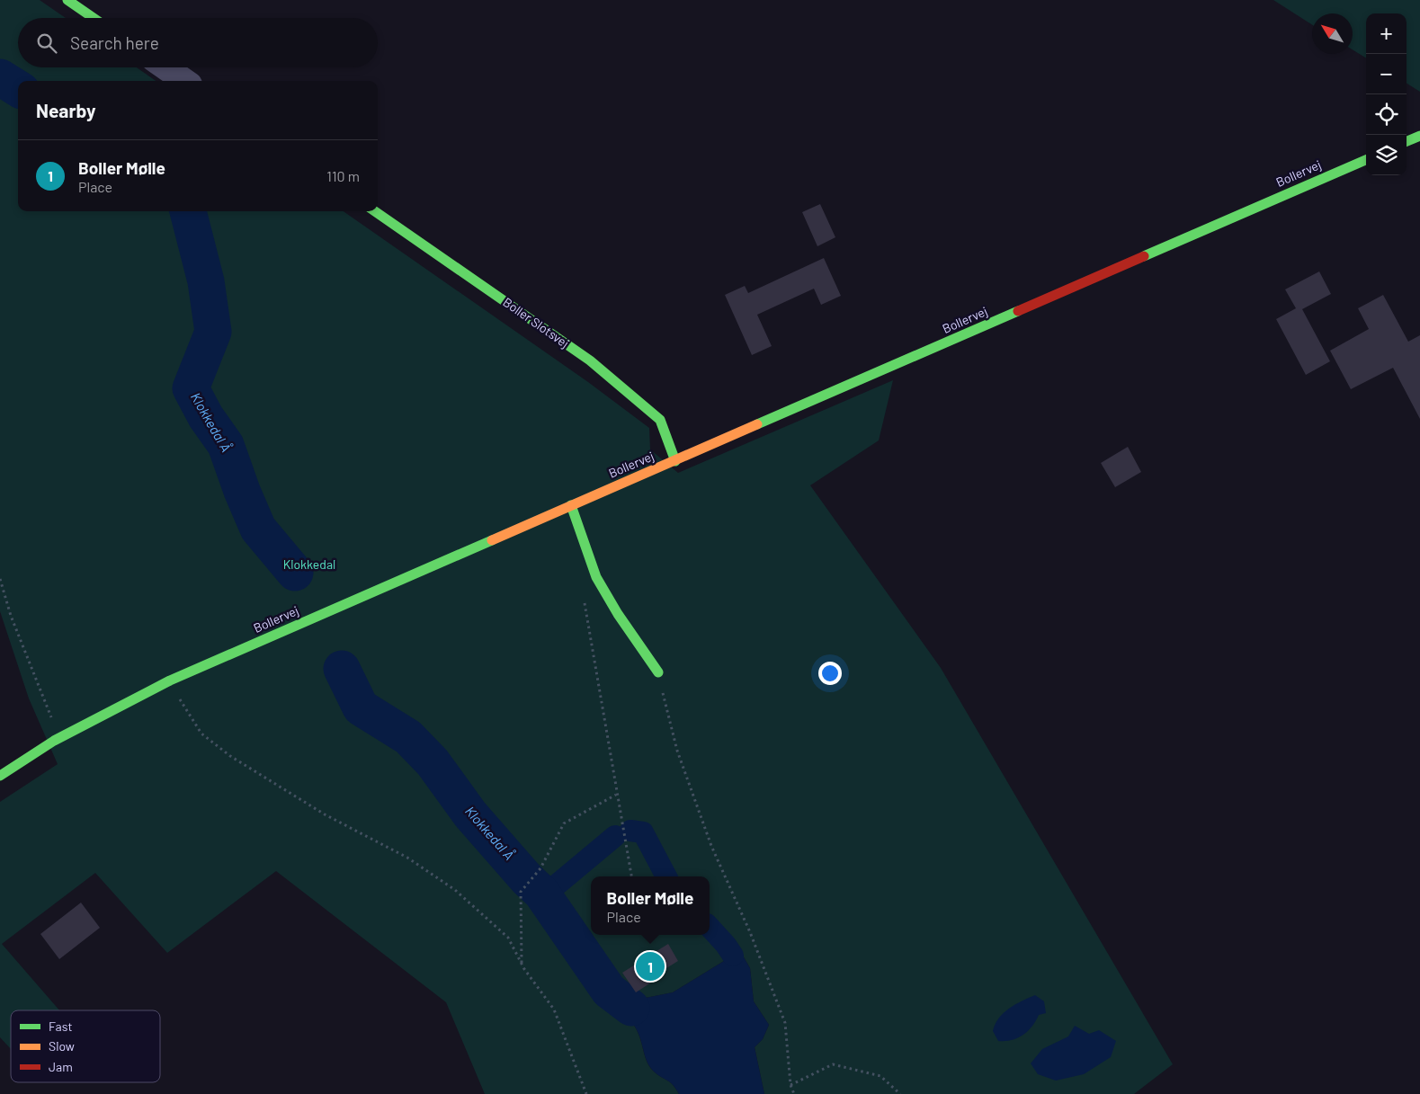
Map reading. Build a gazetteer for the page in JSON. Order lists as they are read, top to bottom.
{
  "streets": {
    "main road": ["Bollervej", "Boller Slotsvej"]
  },
  "crossings": [
    ["Bollervej", "Boller Slotsvej"]
  ],
  "water": ["Klokkedal Å"],
  "parks": ["Klokkedal"],
  "legend": ["Fast", "Slow", "Jam"],
  "north": "top left",
  "page": {
    "map_buttons": ["+", "−"],
    "search": "Search here",
    "heading": "Nearby",
    "list": [
      {
        "mark": "1",
        "name": "Boller Mølle",
        "note": "Place",
        "value": "110 m"
      }
    ],
    "popup": ["Boller Mølle", "Place"],
    "pins": "1"
  }
}
